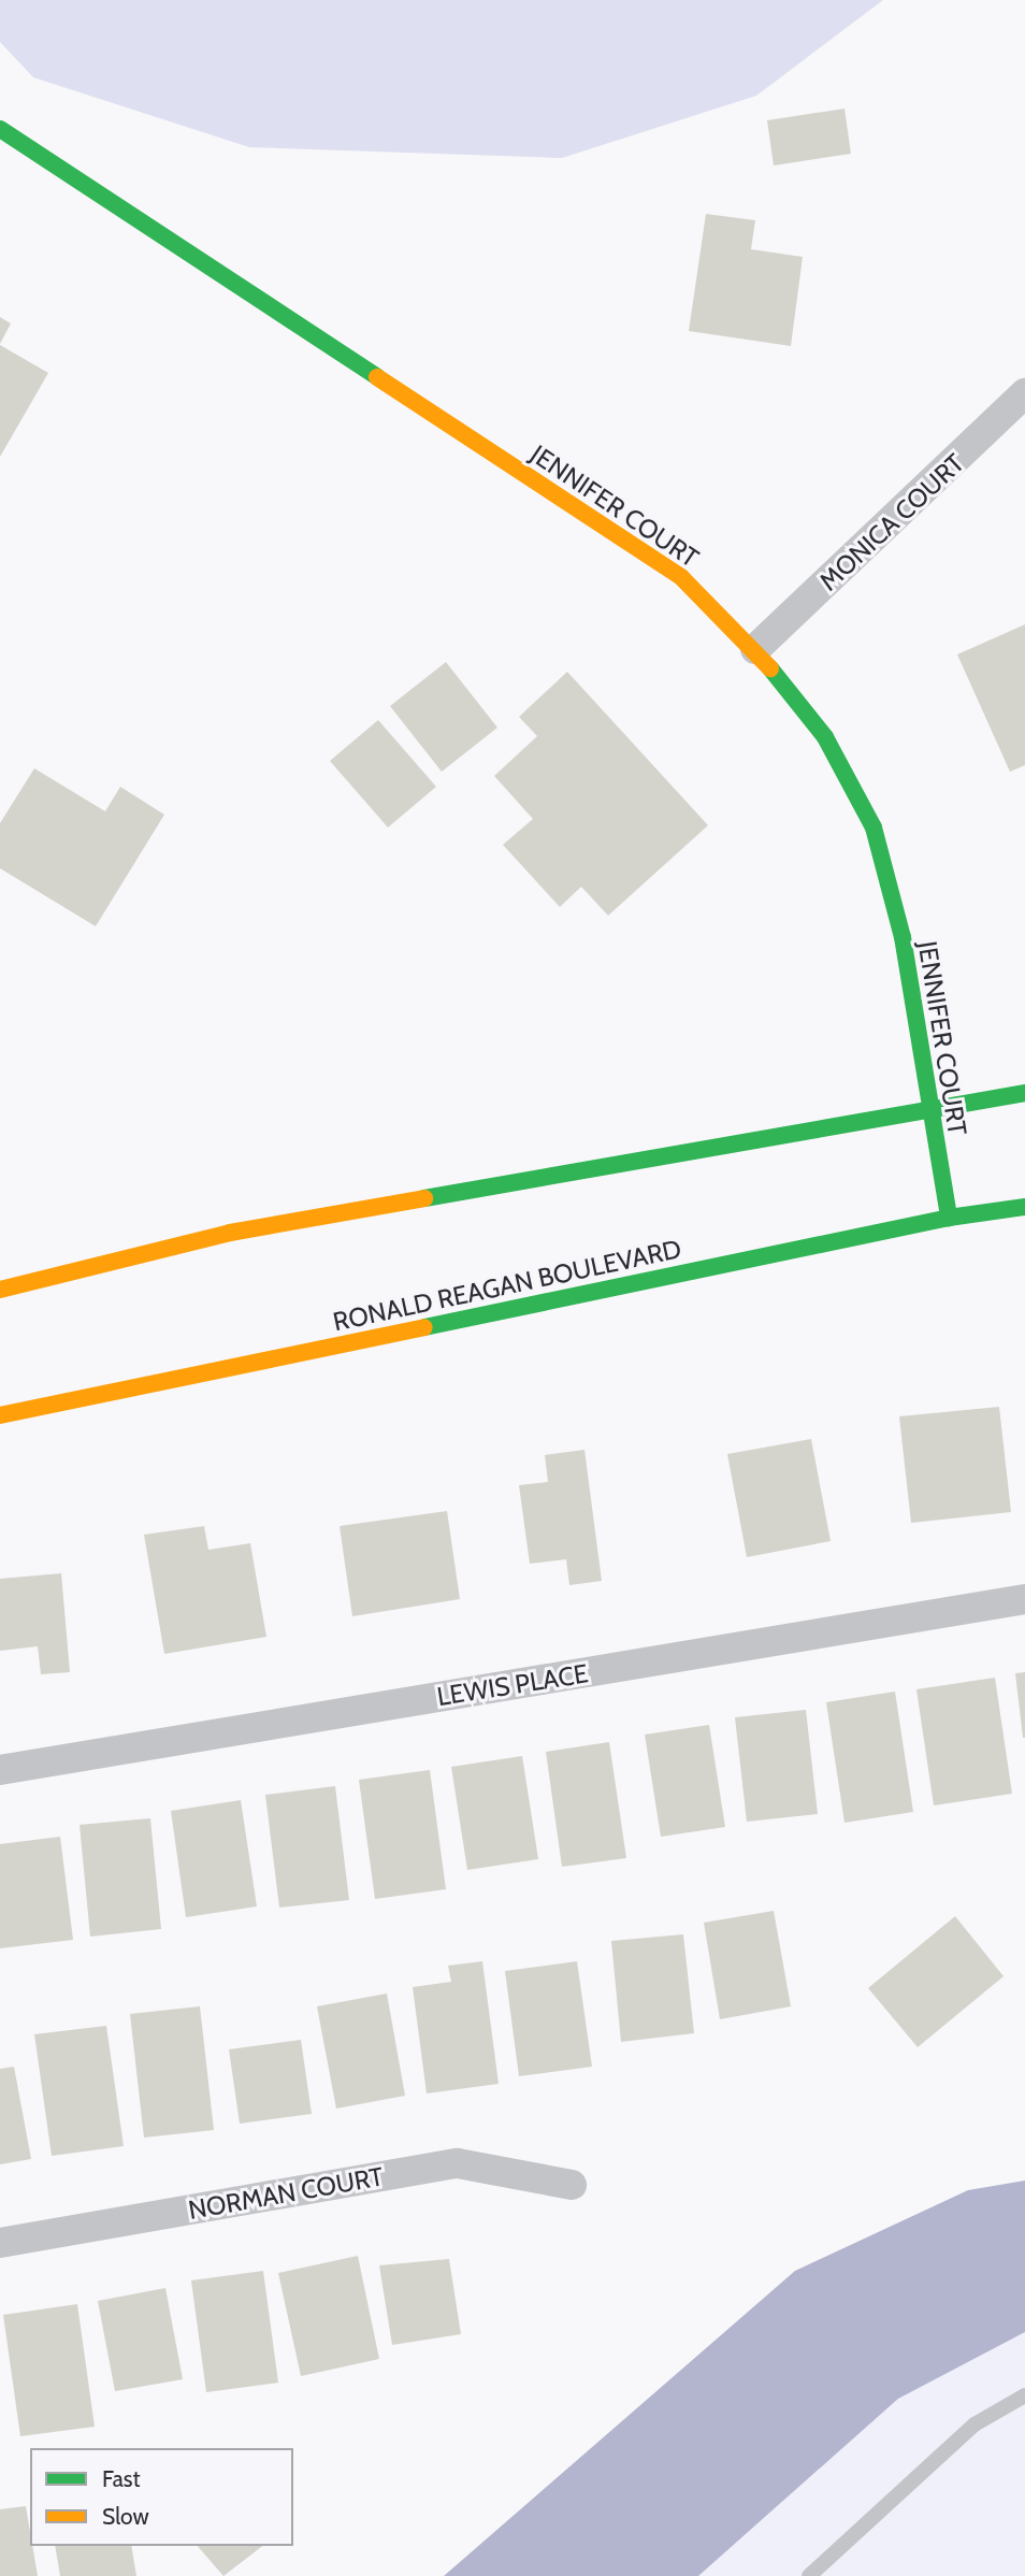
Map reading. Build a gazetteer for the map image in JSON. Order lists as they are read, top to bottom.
{
  "streets": {
    "main road": ["JENNIFER COURT", "RONALD REAGAN BOULEVARD"],
    "street": ["MONICA COURT", "LEWIS PLACE", "NORMAN COURT"]
  },
  "crossings": [
    ["JENNIFER COURT", "MONICA COURT"],
    ["JENNIFER COURT", "RONALD REAGAN BOULEVARD"]
  ],
  "legend": ["Fast", "Slow"]
}
